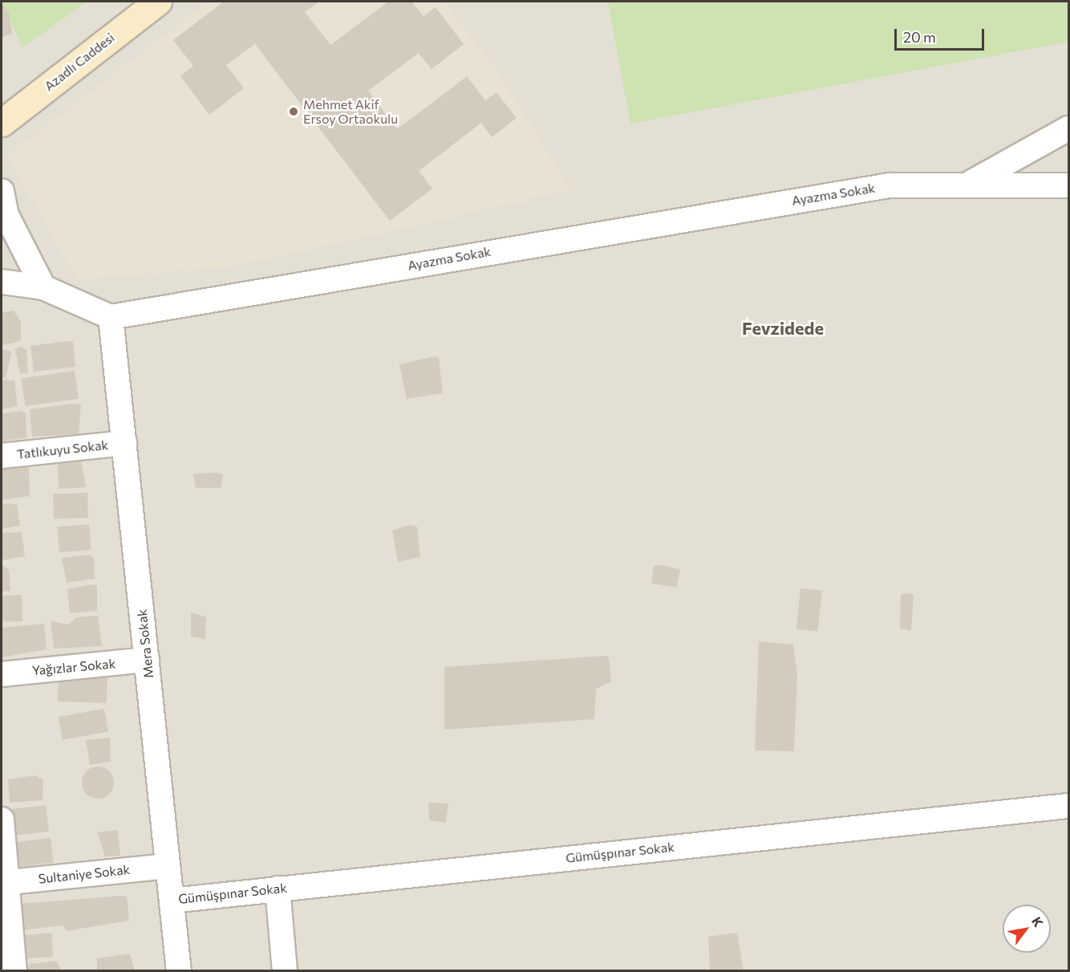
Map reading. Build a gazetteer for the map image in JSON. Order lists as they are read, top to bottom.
{
  "streets": {
    "street": [
      "Azadlı Caddesi",
      "Ayazma Sokak",
      "Tatlıkuyu Sokak",
      "Mera Sokak",
      "Yağızlar Sokak",
      "Gümüşpınar Sokak",
      "Sultaniye Sokak"
    ]
  },
  "crossings": [
    ["Ayazma Sokak", "Mera Sokak"],
    ["Tatlıkuyu Sokak", "Mera Sokak"],
    ["Mera Sokak", "Yağızlar Sokak"],
    ["Mera Sokak", "Gümüşpınar Sokak"],
    ["Mera Sokak", "Sultaniye Sokak"]
  ],
  "districts": ["Fevzidede"],
  "places": ["Mehmet Akif Ersoy Ortaokulu"],
  "scale_bar": "20 m",
  "north": "top right"
}
